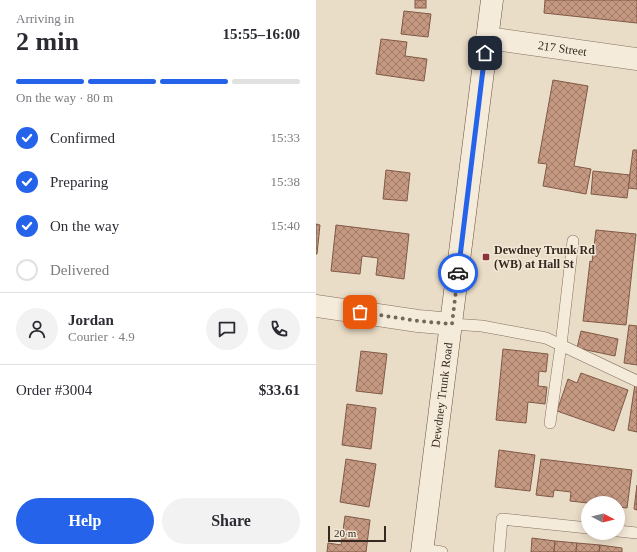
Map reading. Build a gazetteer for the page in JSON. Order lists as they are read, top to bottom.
{
  "streets": {
    "main road": ["217 Street", "Dewdney Trunk Road"]
  },
  "crossings": [
    ["217 Street", "Dewdney Trunk Road"]
  ],
  "places": {
    "transit": ["Dewdney Trunk Rd (WB) at Hall St"]
  },
  "scale_bar": "20 m",
  "north": "right",
  "page": {
    "heading": ["2 min", "Arriving in", "15:55–16:00"],
    "panel": [
      "Jordan",
      "Courier · 4.9",
      "Order #3004",
      "$33.61"
    ],
    "bar": "On the way · 80 m",
    "list": [
      ["Confirmed", "15:33"],
      ["Preparing", "15:38"],
      ["On the way", "15:40"],
      "Delivered"
    ],
    "buttons": ["Help", "Share"],
    "scale": "20 m"
  }
}
